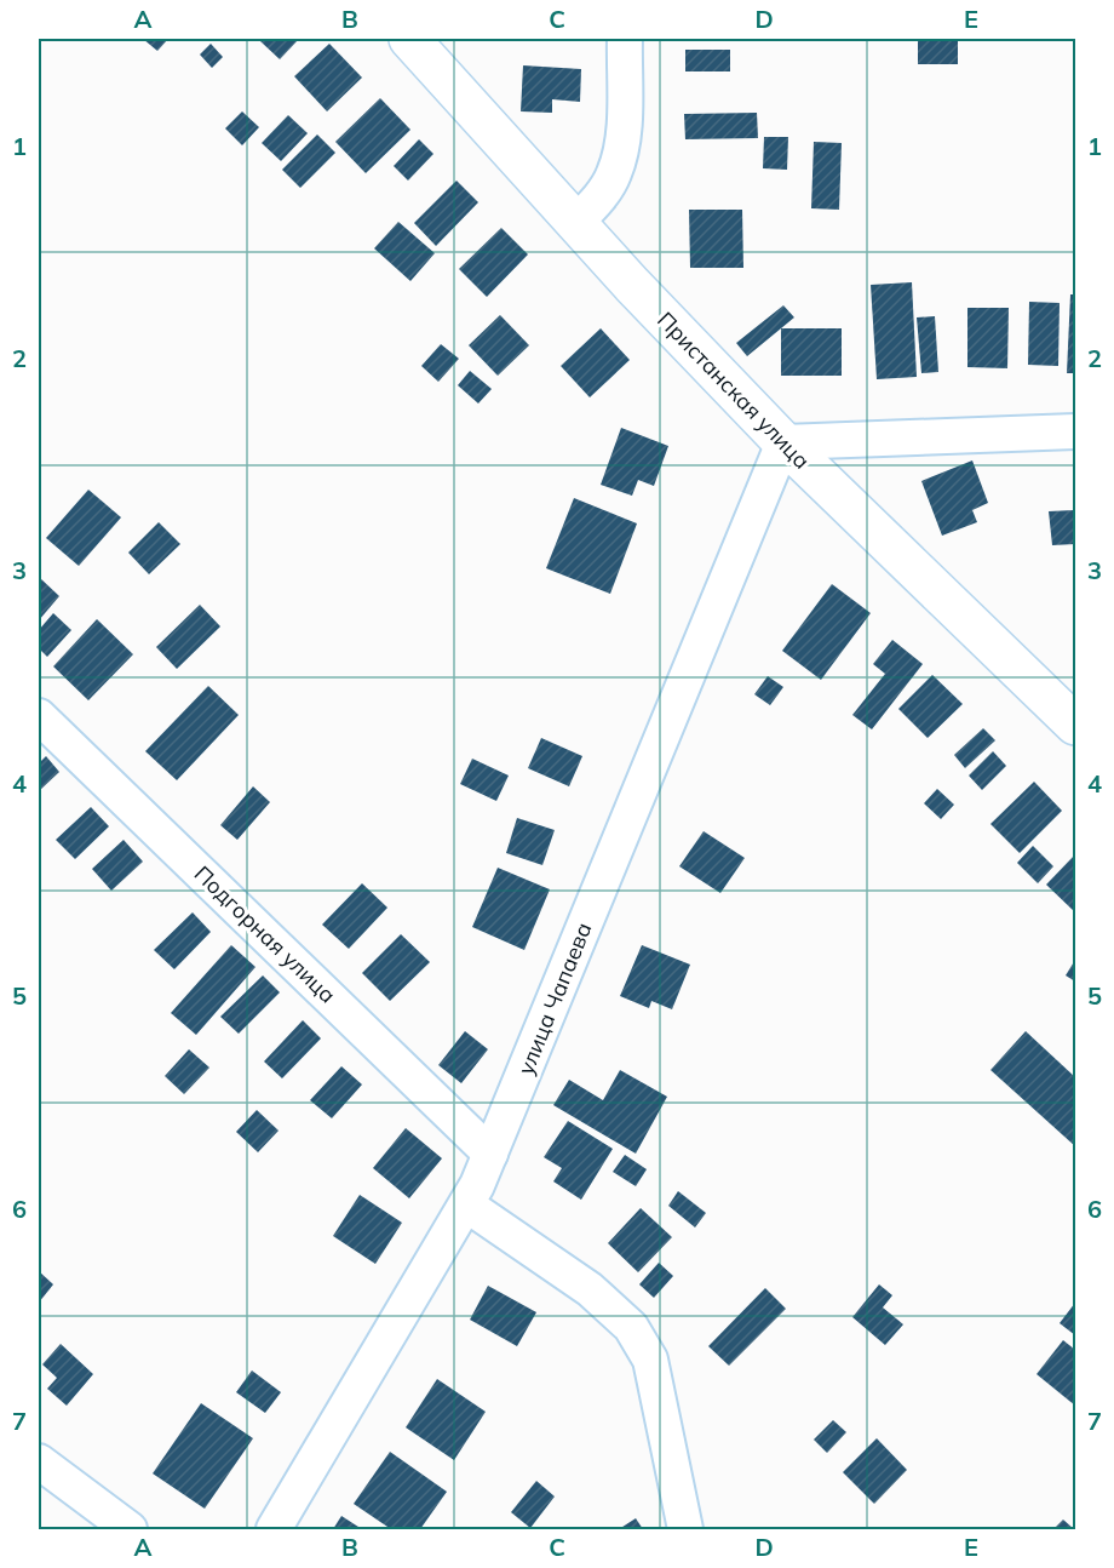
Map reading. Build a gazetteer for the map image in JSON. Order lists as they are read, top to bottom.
{
  "streets": {
    "street": ["Пристанская улица", "Подгорная улица", "улица Чапаева"]
  },
  "crossings": [
    ["Пристанская улица", "улица Чапаева"],
    ["Подгорная улица", "улица Чапаева"]
  ],
  "grid": {
    "columns": [
      "A",
      "B",
      "C",
      "D",
      "E"
    ],
    "rows": [
      "1",
      "2",
      "3",
      "4",
      "5",
      "6",
      "7"
    ]
  }
}
